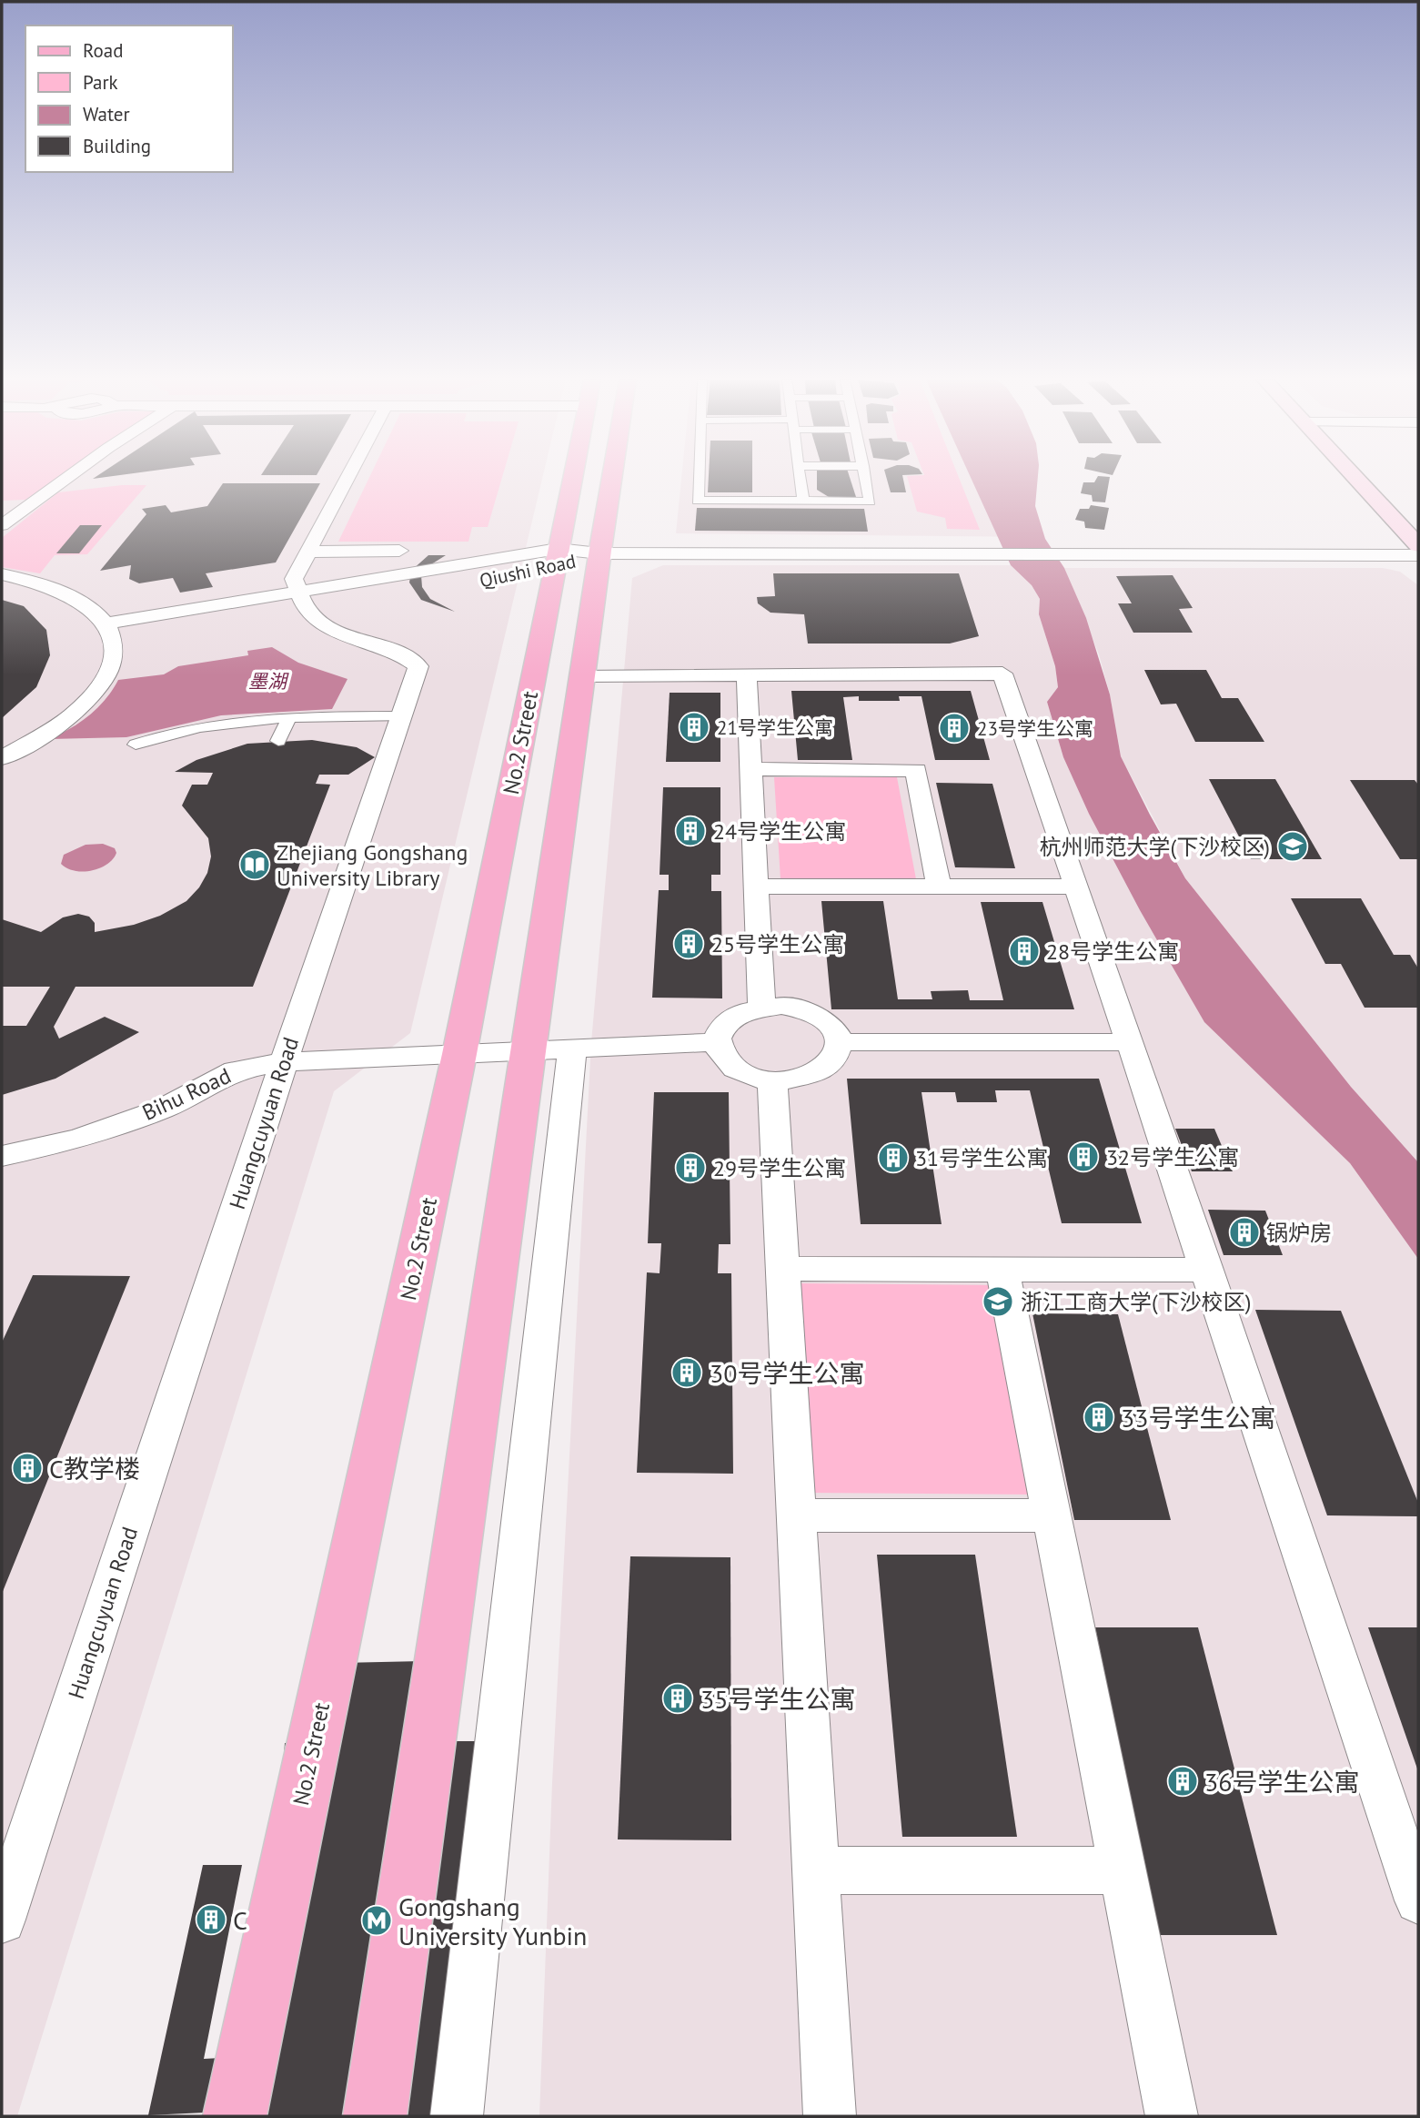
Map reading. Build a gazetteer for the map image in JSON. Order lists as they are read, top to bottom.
{
  "streets": {
    "main road": ["No.2 Street"],
    "street": ["Qiushi Road", "Bihu Road", "Huangcuyuan Road"]
  },
  "crossings": [
    ["Qiushi Road", "No.2 Street"],
    ["Qiushi Road", "Huangcuyuan Road"],
    ["No.2 Street", "Bihu Road"],
    ["Bihu Road", "Huangcuyuan Road"]
  ],
  "water": ["墨湖"],
  "places": {
    "building": [
      "21号学生公寓",
      "23号学生公寓",
      "24号学生公寓",
      "25号学生公寓",
      "28号学生公寓",
      "32号学生公寓",
      "31号学生公寓",
      "29号学生公寓",
      "锅炉房",
      "30号学生公寓",
      "33号学生公寓",
      "C教学楼",
      "35号学生公寓",
      "36号学生公寓",
      "C"
    ],
    "school or university": ["杭州师范大学(下沙校区)", "浙江工商大学(下沙校区)"],
    "library": ["Zhejiang Gongshang University Library"],
    "metro station": ["Gongshang University Yunbin"]
  },
  "legend": [
    "Road",
    "Park",
    "Water",
    "Building"
  ]
}
